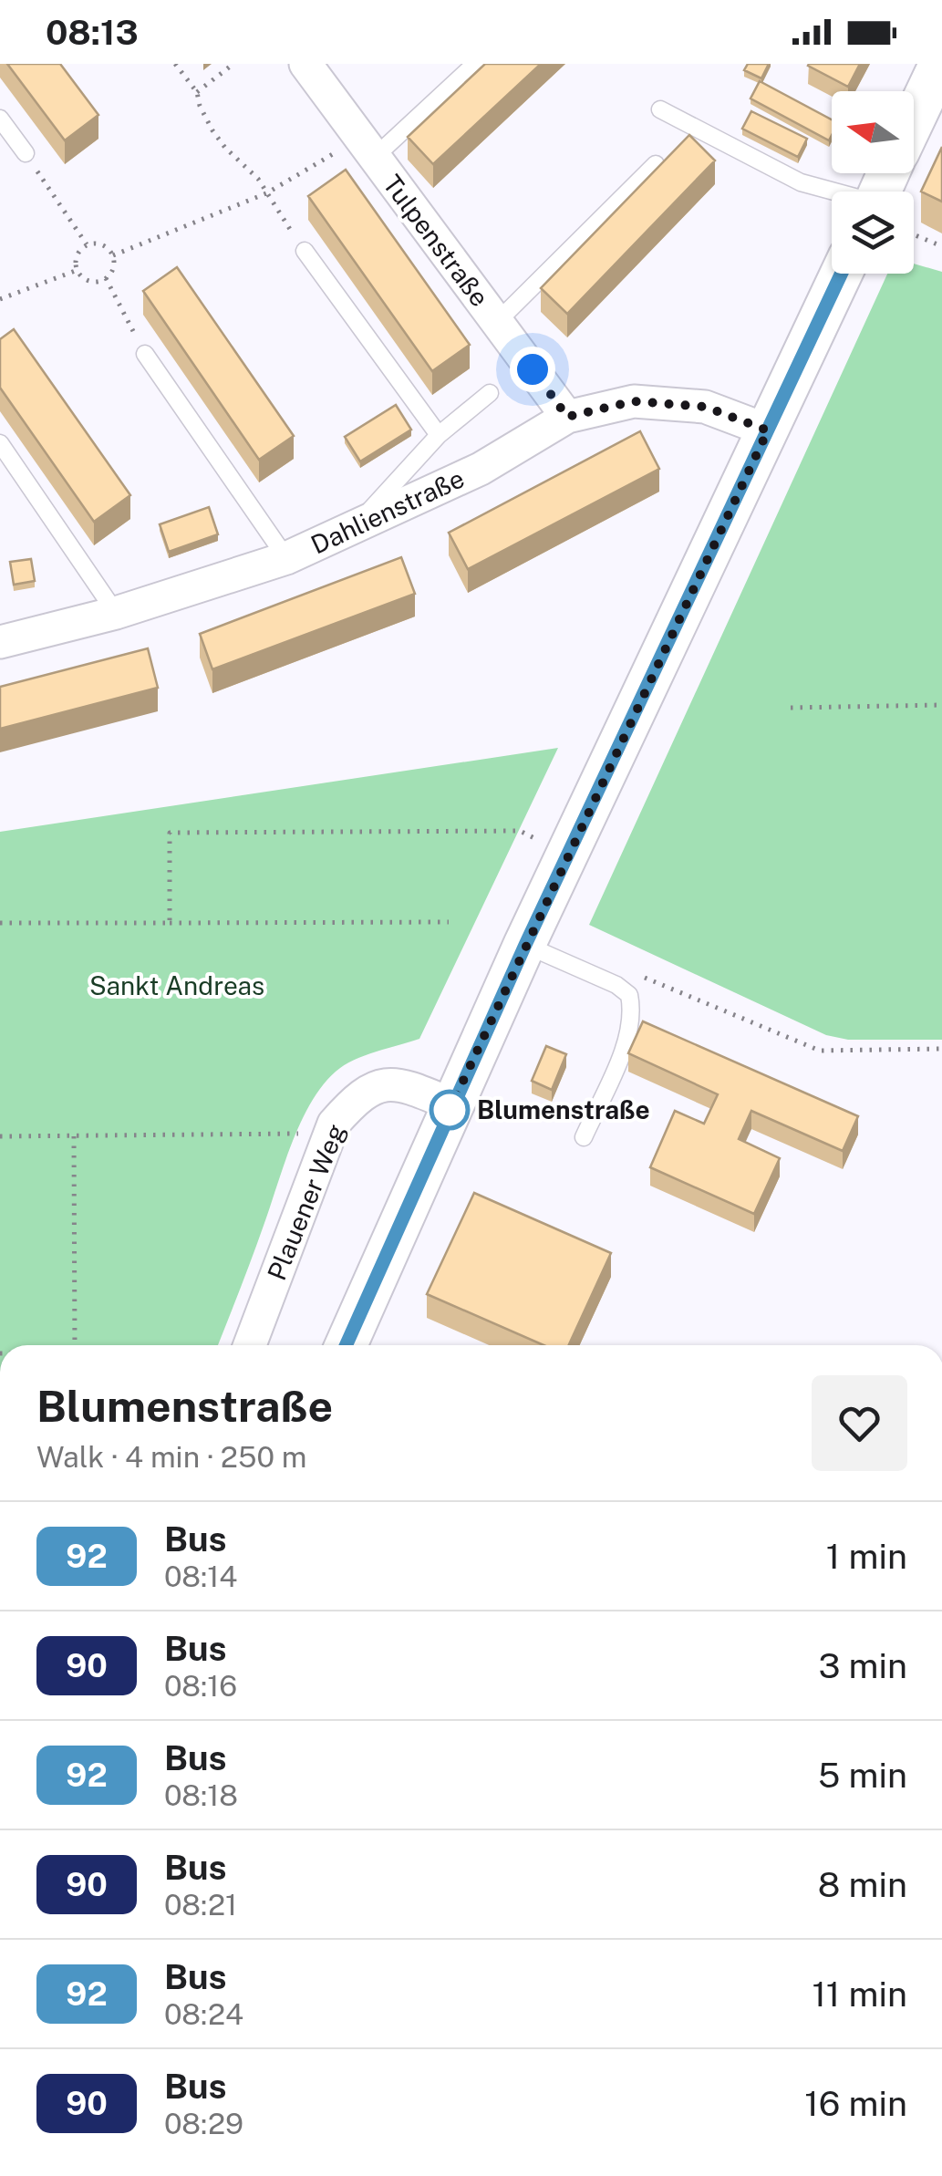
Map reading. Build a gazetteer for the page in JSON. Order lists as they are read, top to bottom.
{
  "streets": {
    "street": ["Tulpenstraße", "Dahlienstraße", "Plauener Weg"]
  },
  "crossings": [
    ["Tulpenstraße", "Dahlienstraße"]
  ],
  "parks": ["Sankt Andreas"],
  "places": ["Blumenstraße"],
  "lines": ["bus line 92"],
  "north": "left",
  "page": {
    "status": "08:13",
    "heading": ["Blumenstraße", "Walk · 4 min · 250 m"],
    "list": [
      {
        "mark": "92",
        "name": "Bus",
        "note": "08:14",
        "value": "1 min"
      },
      {
        "mark": "90",
        "name": "Bus",
        "note": "08:16",
        "value": "3 min"
      },
      {
        "mark": "92",
        "name": "Bus",
        "note": "08:18",
        "value": "5 min"
      },
      {
        "mark": "90",
        "name": "Bus",
        "note": "08:21",
        "value": "8 min"
      },
      {
        "mark": "92",
        "name": "Bus",
        "note": "08:24",
        "value": "11 min"
      },
      {
        "mark": "90",
        "name": "Bus",
        "note": "08:29",
        "value": "16 min"
      }
    ]
  }
}
